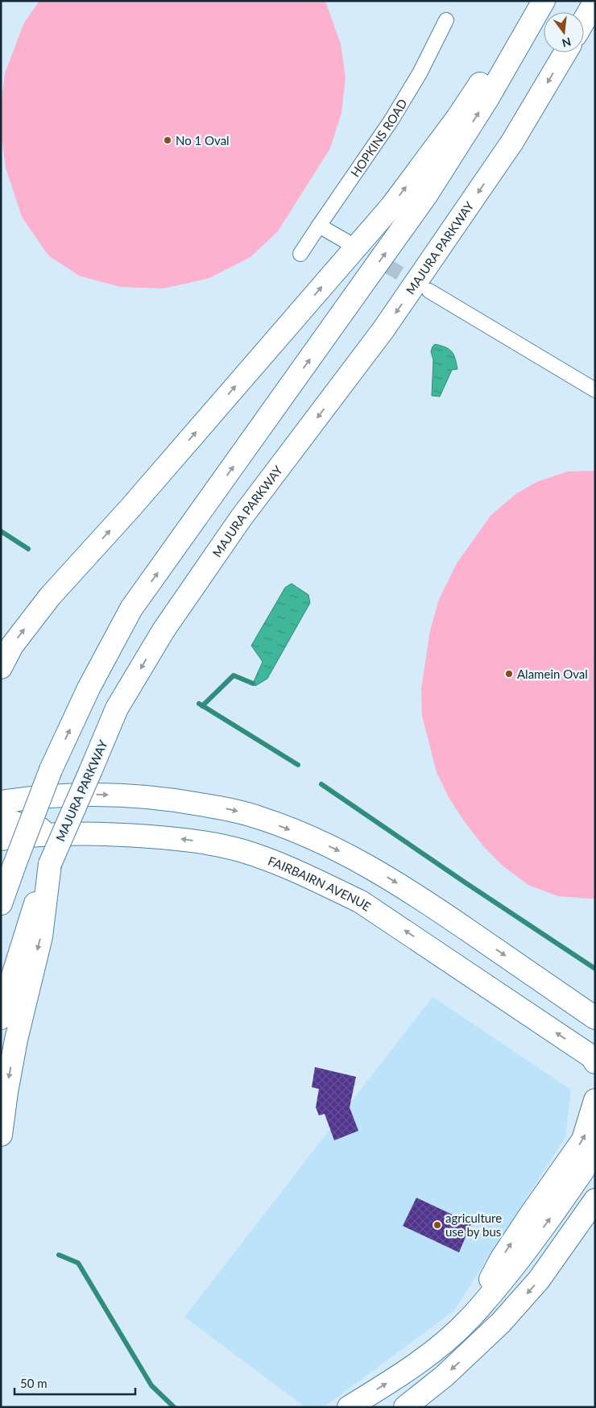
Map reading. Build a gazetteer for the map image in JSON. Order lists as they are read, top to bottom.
{
  "streets": {
    "main road": ["MAJURA PARKWAY", "FAIRBAIRN AVENUE"],
    "street": ["HOPKINS ROAD"]
  },
  "places": ["No 1 Oval", "Alamein Oval", "agriculture use by bus"],
  "scale_bar": "50 m",
  "north": "bottom"
}
